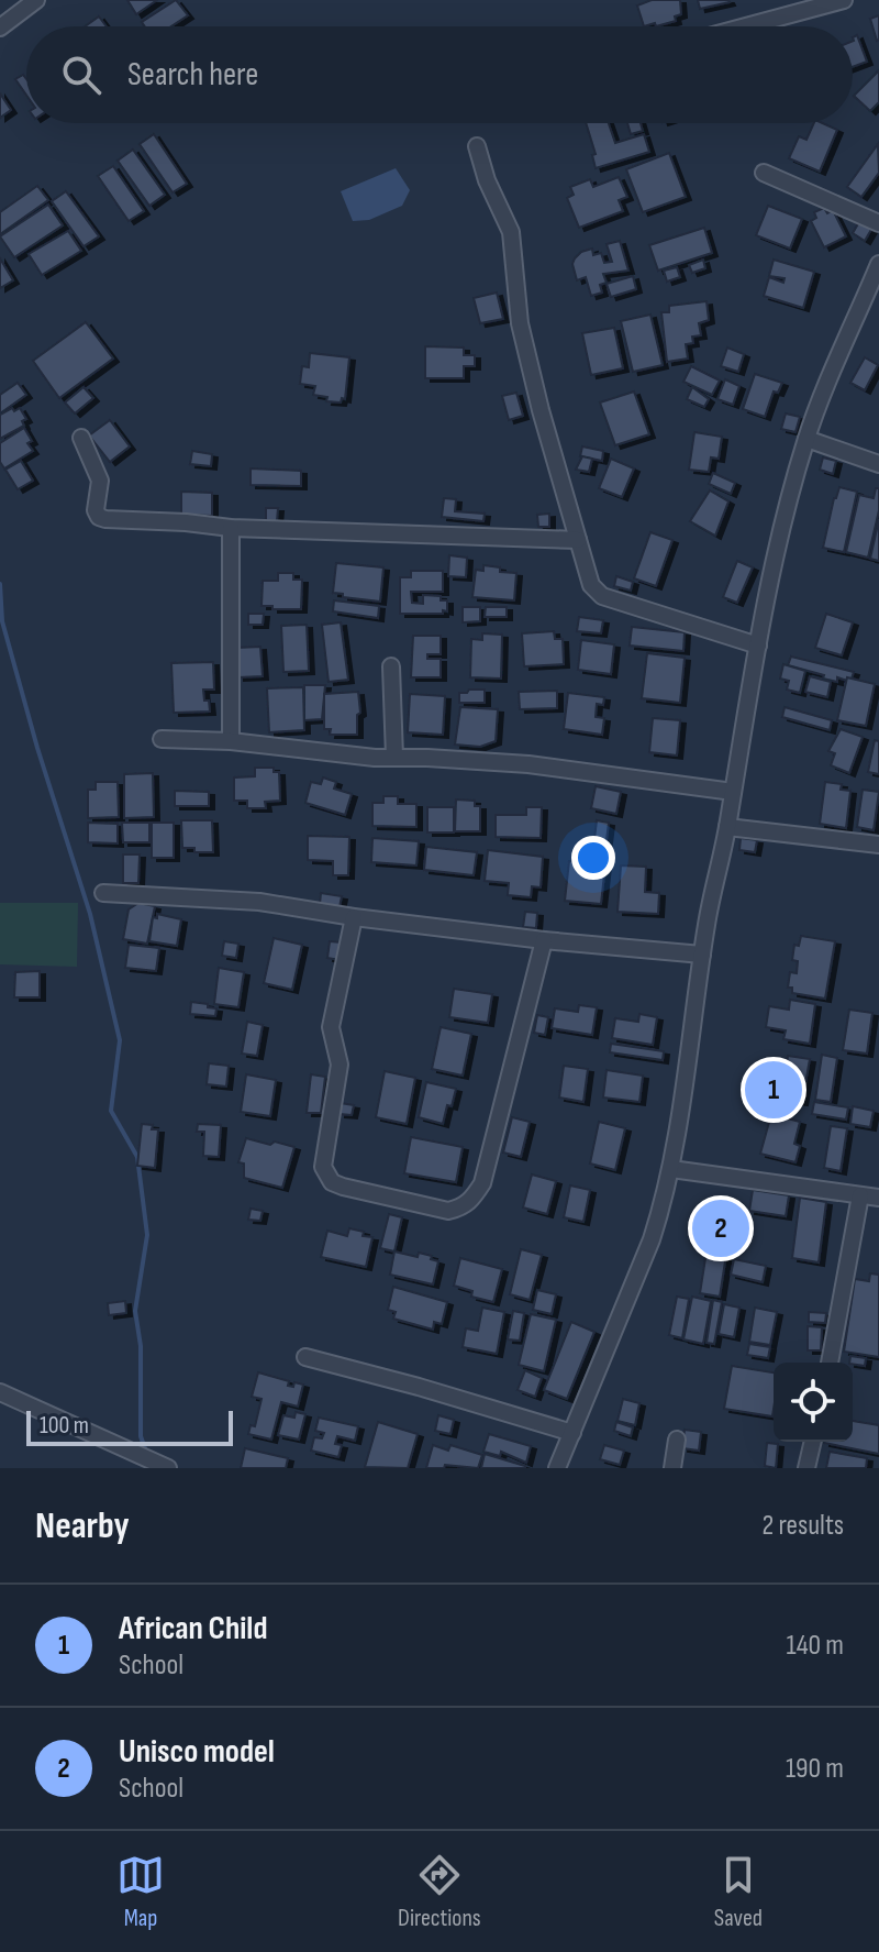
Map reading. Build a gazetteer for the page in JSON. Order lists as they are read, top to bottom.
{
  "scale_bar": "100 m",
  "page": {
    "search": "Search here",
    "pins": ["1", "2"],
    "scale": "100 m",
    "heading": ["Nearby", "2 results"],
    "list": [
      {
        "mark": "1",
        "name": "African Child",
        "note": "School",
        "value": "140 m"
      },
      {
        "mark": "2",
        "name": "Unisco model",
        "note": "School",
        "value": "190 m"
      }
    ],
    "nav": ["Map", "Directions", "Saved"]
  }
}
